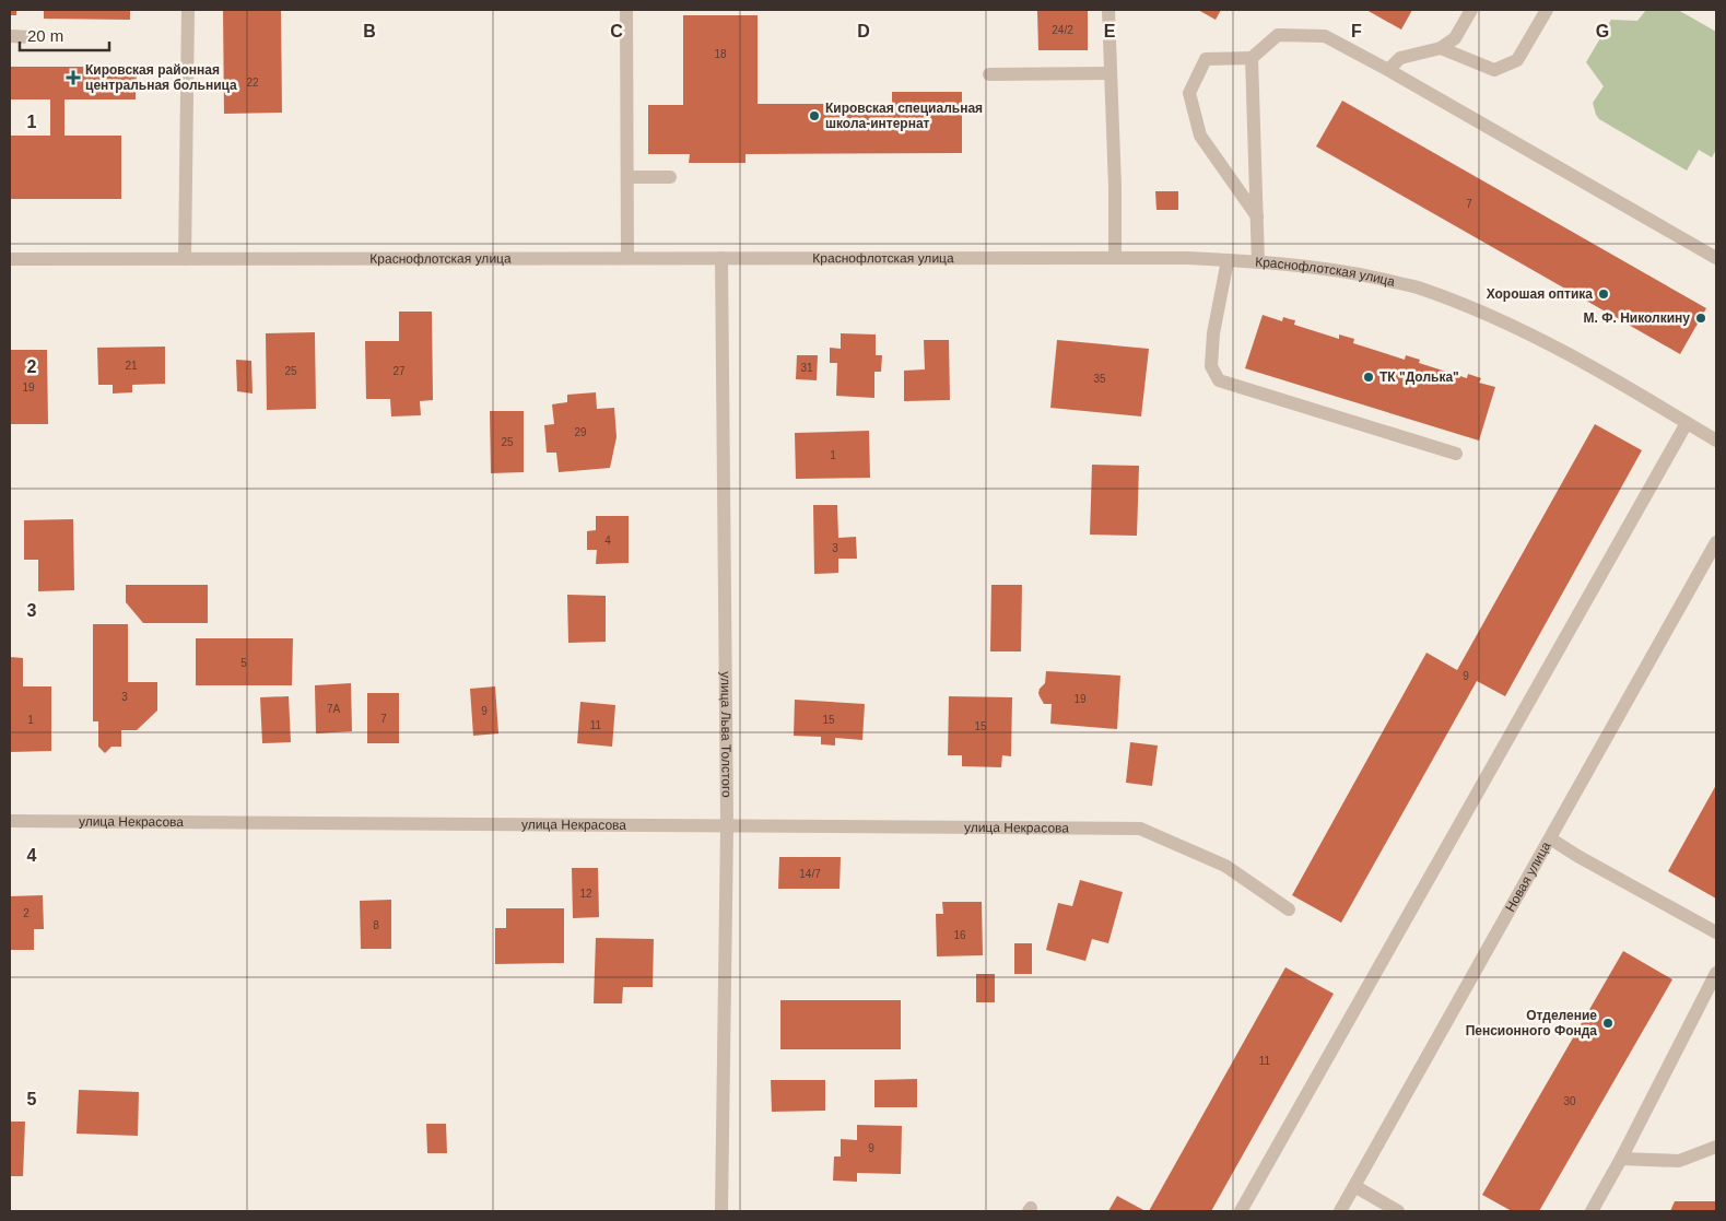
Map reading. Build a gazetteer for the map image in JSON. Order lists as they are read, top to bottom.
{
  "streets": {
    "street": [
      "Краснофлотская улица",
      "улица Льва Толстого",
      "улица Некрасова",
      "Новая улица"
    ]
  },
  "crossings": [
    ["Краснофлотская улица", "улица Льва Толстого"],
    ["улица Льва Толстого", "улица Некрасова"]
  ],
  "places": {
    "health": ["Кировская районная центральная больница"],
    "other": [
      "Кировская специальная школа-интернат",
      "Хорошая оптика",
      "М. Ф. Николкину",
      "ТК \"Долька\"",
      "Отделение Пенсионного Фонда"
    ]
  },
  "house_numbers": [
    "24/2",
    "18",
    "22",
    "7",
    "21",
    "31",
    "25",
    "27",
    "35",
    "19",
    "29",
    "25",
    "1",
    "4",
    "3",
    "5",
    "9",
    "3",
    "19",
    "7А",
    "9",
    "7",
    "1",
    "15",
    "11",
    "15",
    "14/7",
    "12",
    "2",
    "8",
    "16",
    "11",
    "30",
    "9"
  ],
  "scale_bar": "20 m",
  "grid": {
    "columns": [
      "B",
      "C",
      "D",
      "E",
      "F",
      "G"
    ],
    "rows": [
      "1",
      "2",
      "3",
      "4",
      "5"
    ]
  }
}
